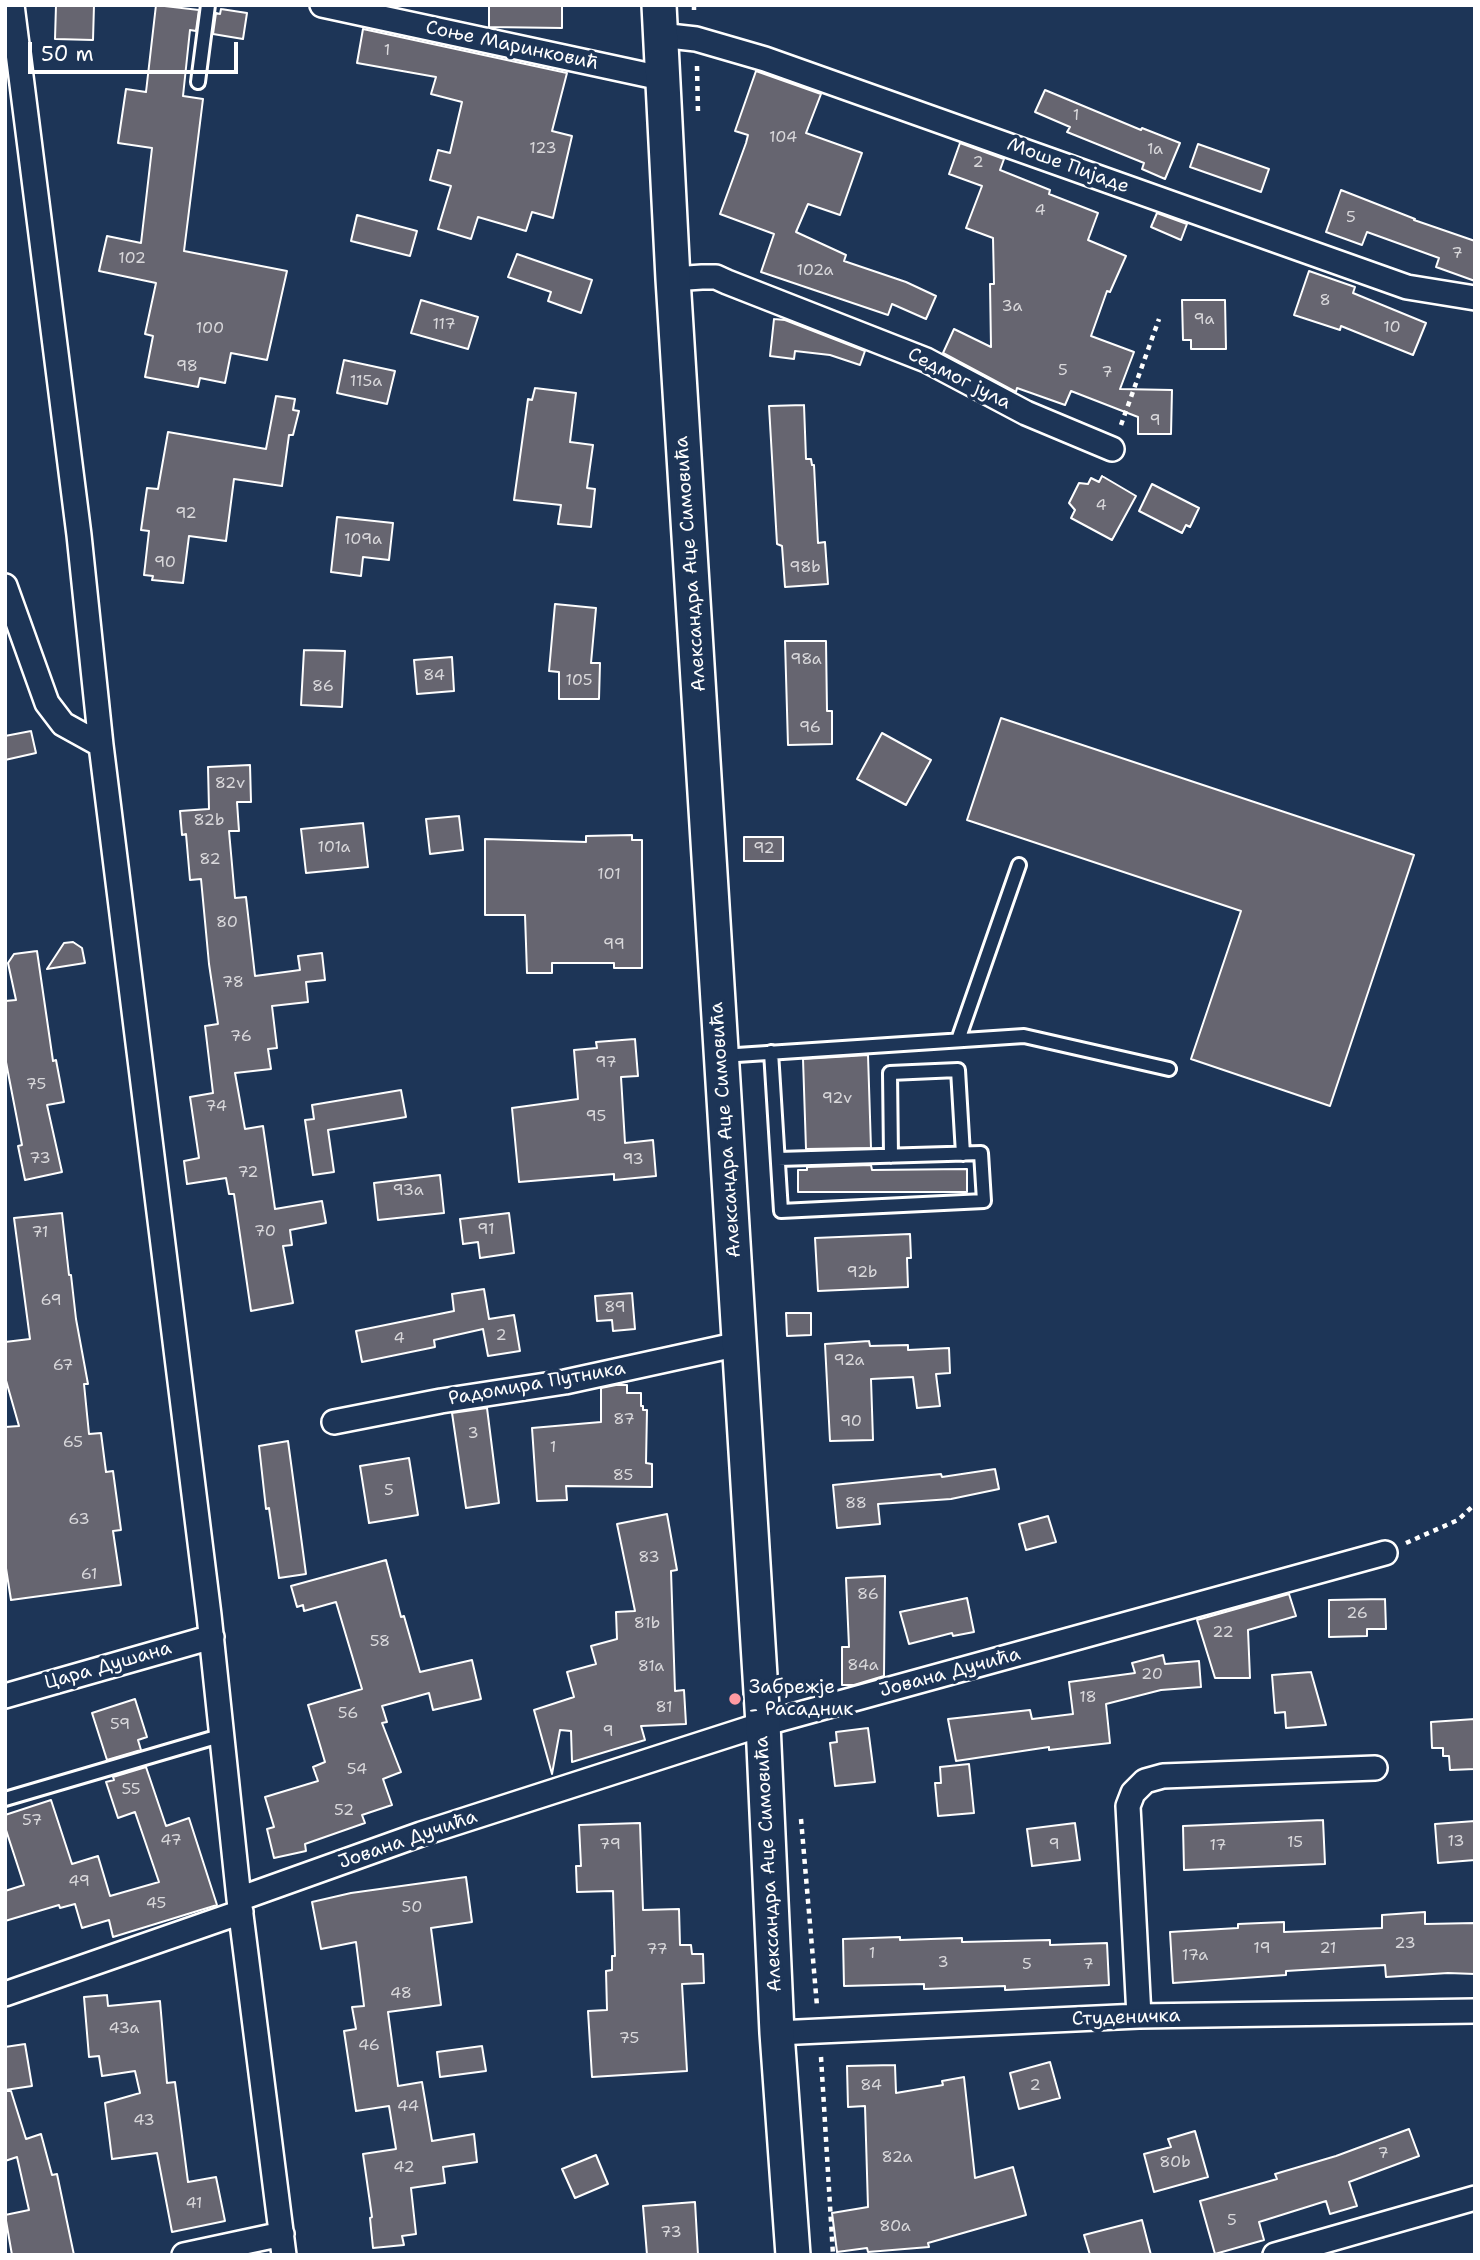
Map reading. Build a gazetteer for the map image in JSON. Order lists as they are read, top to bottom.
{
  "streets": {
    "street": [
      "Соње Маринковић",
      "Моше Пијаде",
      "Седмог јула",
      "Александра Аце Симовића",
      "Радомира Путника",
      "Цара Душана",
      "Јована Дучића",
      "Студеничка"
    ]
  },
  "crossings": [
    ["Соње Маринковић", "Александра Аце Симовића"],
    ["Моше Пијаде", "Александра Аце Симовића"],
    ["Седмог јула", "Александра Аце Симовића"],
    ["Александра Аце Симовића", "Радомира Путника"],
    ["Александра Аце Симовића", "Јована Дучића"],
    ["Александра Аце Симовића", "Студеничка"]
  ],
  "places": ["Забрежје - Расадник"],
  "house_numbers": [
    "1",
    "1",
    "104",
    "123",
    "1a",
    "2",
    "4",
    "5",
    "7",
    "102",
    "102a",
    "8",
    "3a",
    "9a",
    "117",
    "10",
    "100",
    "98",
    "5",
    "7",
    "115a",
    "9",
    "4",
    "92",
    "109a",
    "90",
    "98b",
    "98a",
    "84",
    "105",
    "86",
    "96",
    "82v",
    "82b",
    "101a",
    "92",
    "82",
    "101",
    "80",
    "99",
    "78",
    "76",
    "97",
    "75",
    "92v",
    "74",
    "95",
    "73",
    "93",
    "72",
    "93a",
    "91",
    "70",
    "71",
    "92b",
    "69",
    "89",
    "2",
    "4",
    "92a",
    "67",
    "87",
    "90",
    "3",
    "65",
    "1",
    "85",
    "5",
    "88",
    "63",
    "83",
    "61",
    "86",
    "26",
    "81b",
    "22",
    "58",
    "84a",
    "81a",
    "20",
    "18",
    "81",
    "56",
    "59",
    "9",
    "54",
    "55",
    "52",
    "57",
    "47",
    "13",
    "15",
    "79",
    "9",
    "17",
    "49",
    "45",
    "50",
    "23",
    "19",
    "21",
    "77",
    "1",
    "17a",
    "3",
    "5",
    "7",
    "48",
    "43a",
    "75",
    "46",
    "84",
    "2",
    "44",
    "43",
    "7",
    "82a",
    "80b",
    "42",
    "41",
    "5",
    "80a",
    "73"
  ],
  "scale_bar": "50 m"
}
